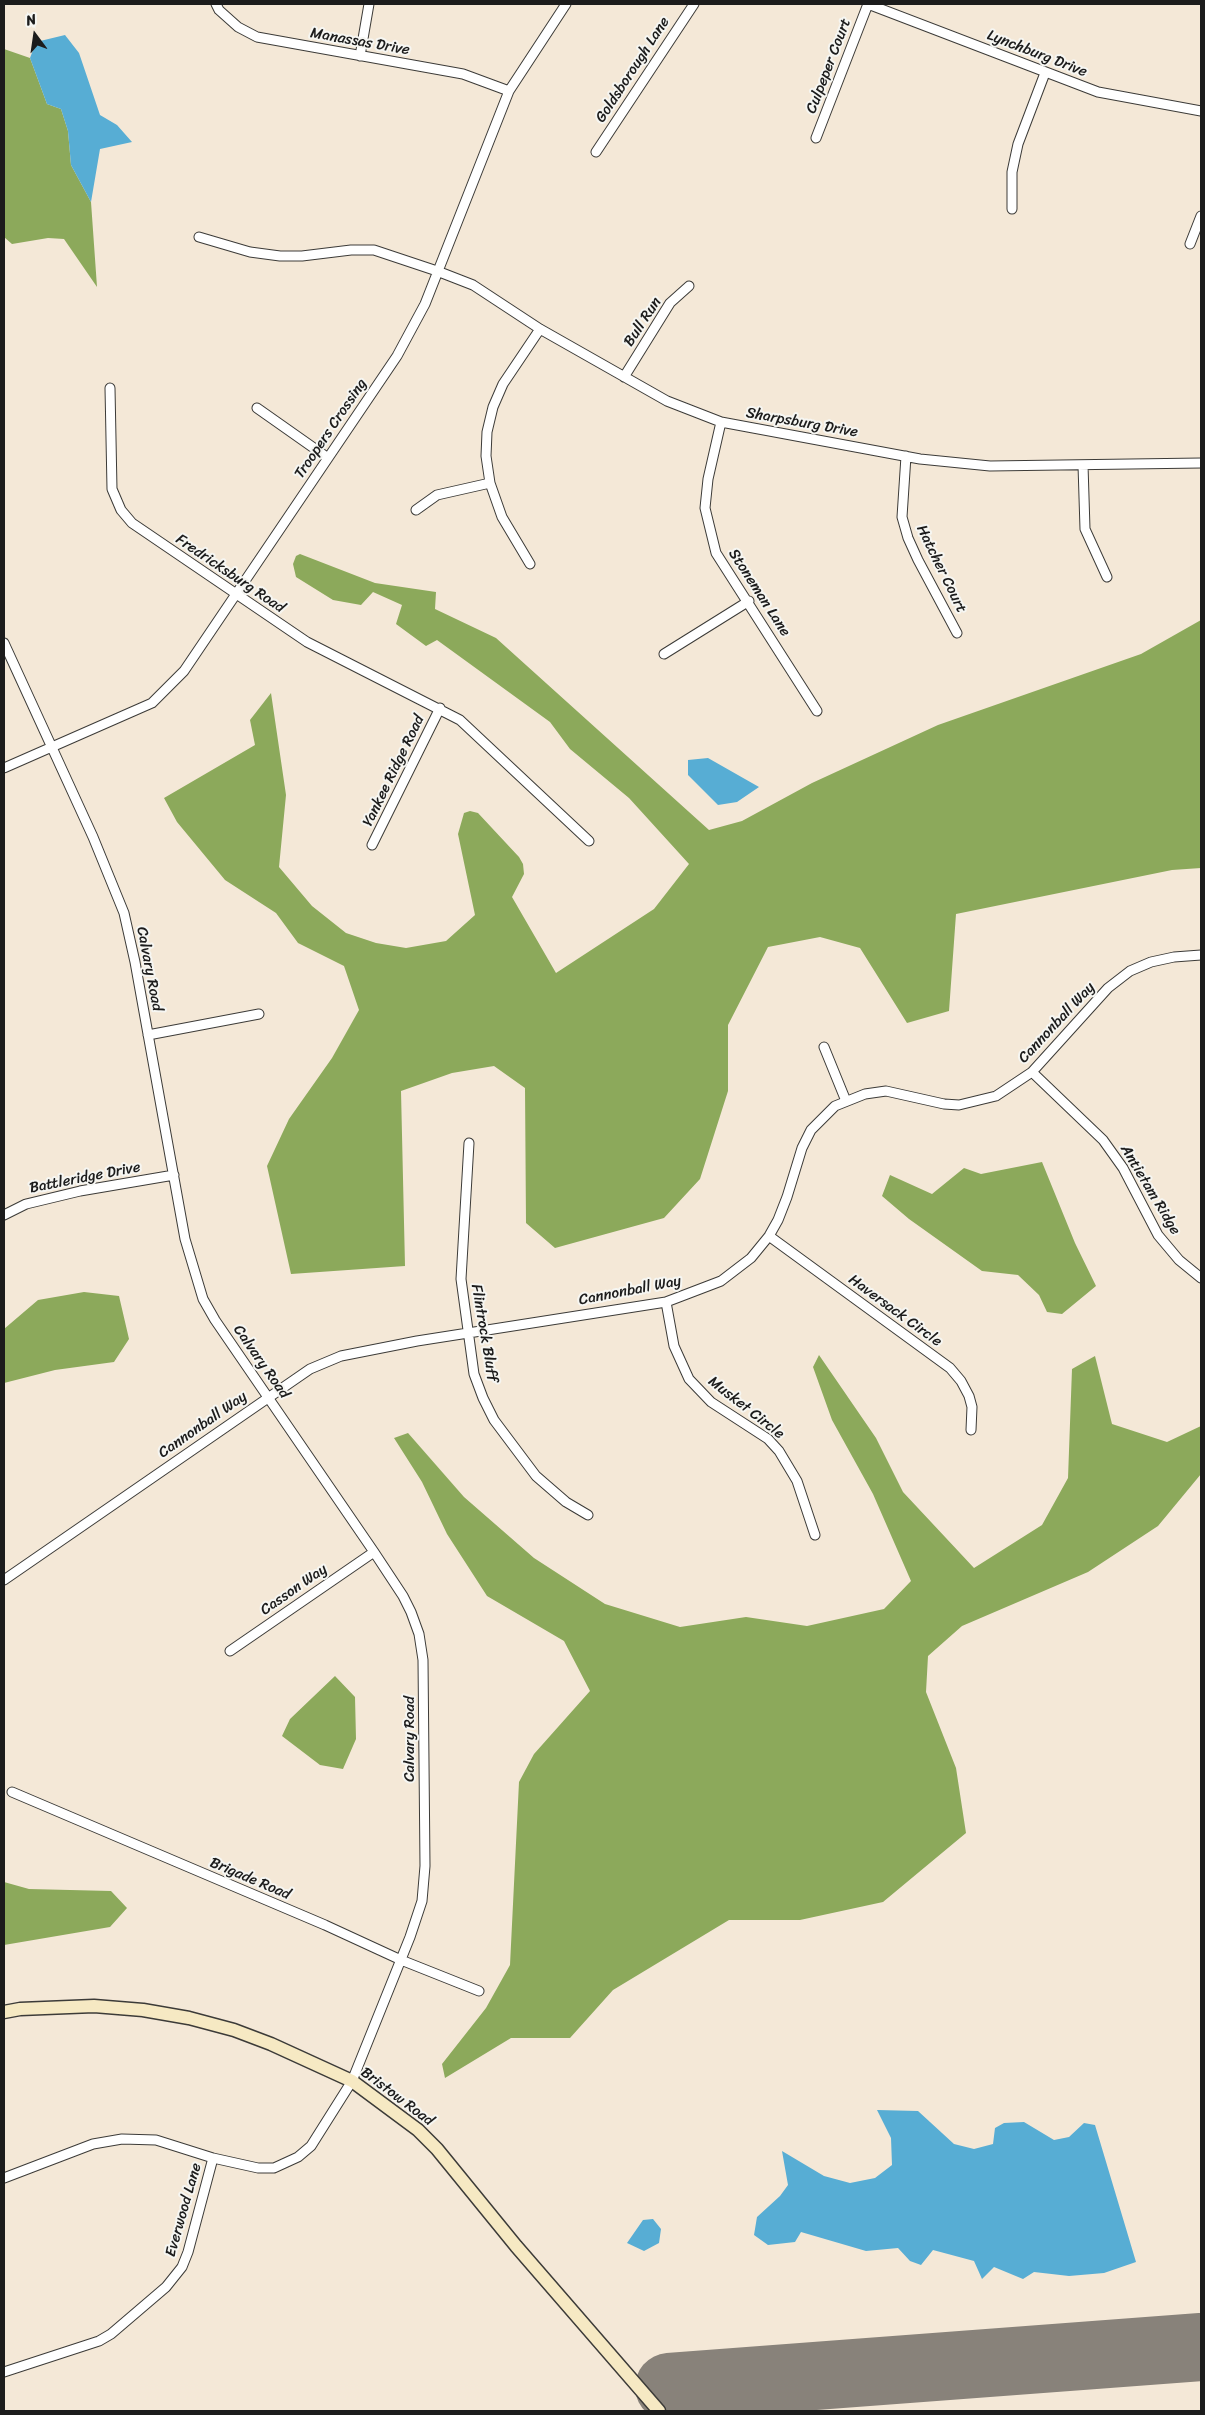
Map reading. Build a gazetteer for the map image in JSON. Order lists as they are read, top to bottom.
{
  "streets": {
    "main road": ["Bristow Road"],
    "street": [
      "Manassas Drive",
      "Lynchburg Drive",
      "Culpeper Court",
      "Goldsborough Lane",
      "Bull Run",
      "Sharpsburg Drive",
      "Troopers Crossing",
      "Hatcher Court",
      "Fredricksburg Road",
      "Stoneman Lane",
      "Yankee Ridge Road",
      "Calvary Road",
      "Cannonball Way",
      "Battleridge Drive",
      "Antietam Ridge",
      "Haversack Circle",
      "Flintrock Bluff",
      "Musket Circle",
      "Casson Way",
      "Brigade Road",
      "Everwood Lane"
    ]
  },
  "crossings": [
    ["Manassas Drive", "Troopers Crossing"],
    ["Lynchburg Drive", "Culpeper Court"],
    ["Bull Run", "Sharpsburg Drive"],
    ["Sharpsburg Drive", "Troopers Crossing"],
    ["Sharpsburg Drive", "Hatcher Court"],
    ["Sharpsburg Drive", "Stoneman Lane"],
    ["Troopers Crossing", "Fredricksburg Road"],
    ["Troopers Crossing", "Calvary Road"],
    ["Fredricksburg Road", "Yankee Ridge Road"],
    ["Calvary Road", "Cannonball Way"],
    ["Calvary Road", "Battleridge Drive"],
    ["Calvary Road", "Casson Way"],
    ["Calvary Road", "Brigade Road"],
    ["Calvary Road", "Bristow Road"],
    ["Calvary Road", "Everwood Lane"],
    ["Cannonball Way", "Antietam Ridge"],
    ["Cannonball Way", "Haversack Circle"],
    ["Cannonball Way", "Flintrock Bluff"],
    ["Cannonball Way", "Musket Circle"]
  ],
  "north": "top"
}
